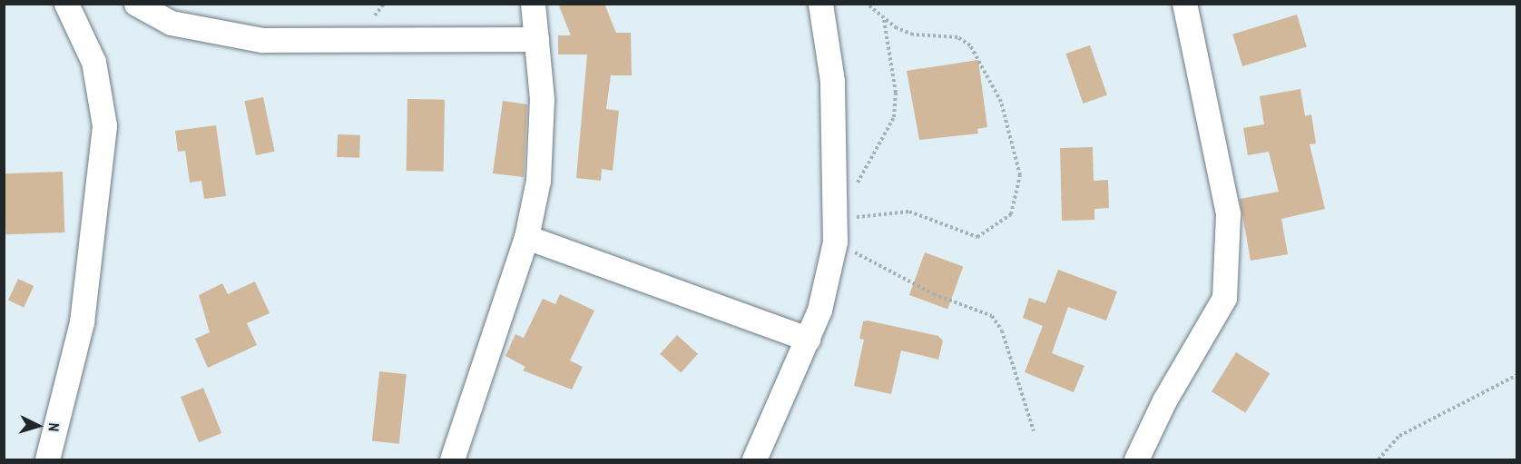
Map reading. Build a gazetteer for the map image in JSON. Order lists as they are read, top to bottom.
{
  "north": "right"
}
